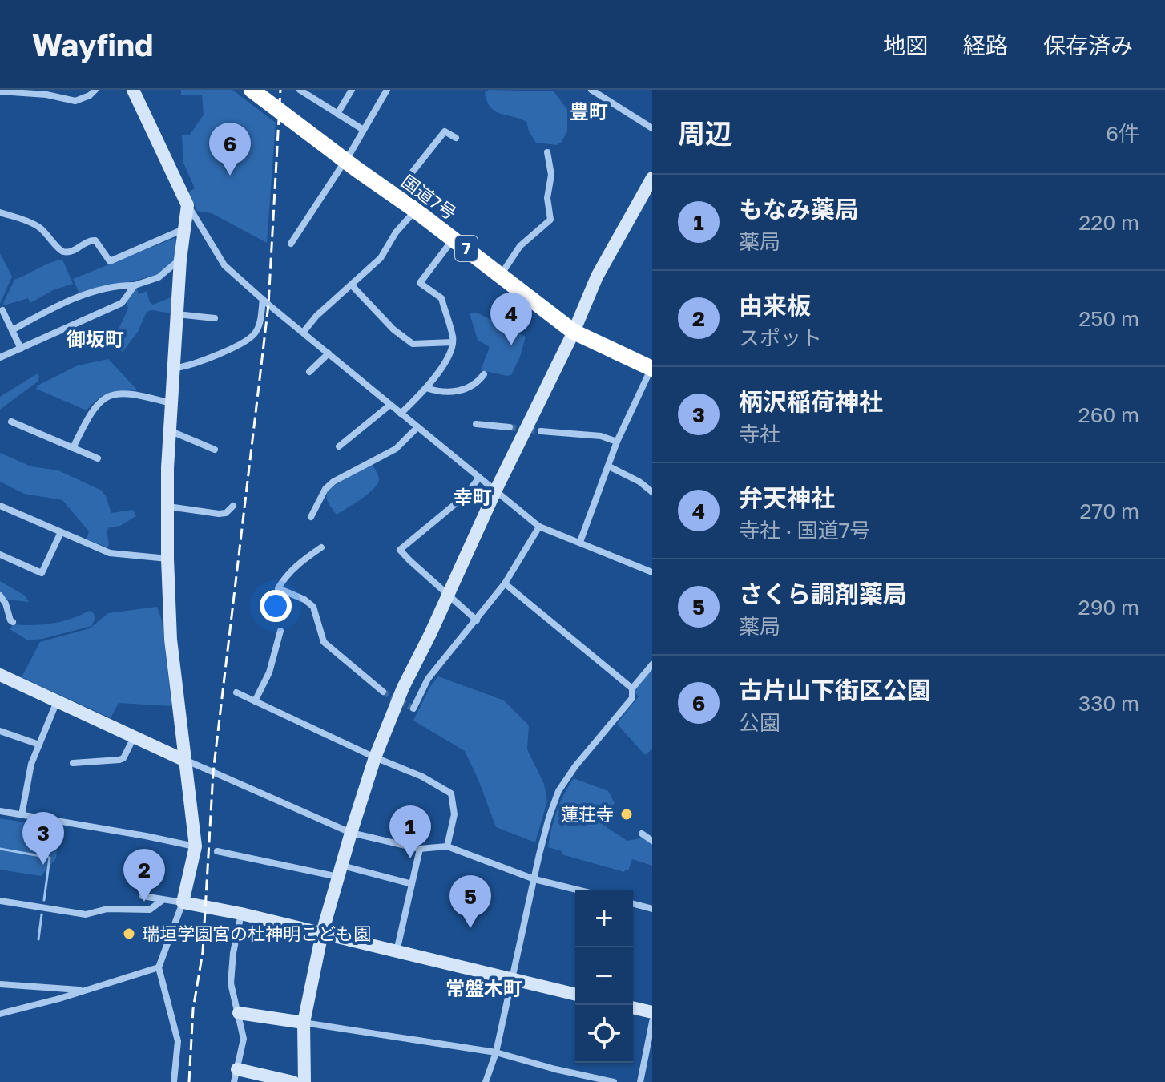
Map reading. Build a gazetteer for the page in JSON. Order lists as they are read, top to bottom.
{
  "streets": {
    "highway": ["国道7号", "7"]
  },
  "districts": [
    "豊町",
    "御坂町",
    "幸町",
    "常盤木町"
  ],
  "places": ["蓮荘寺", "瑞垣学園宮の杜神明こども園"],
  "page": {
    "header": "Wayfind",
    "nav": ["地図", "経路", "保存済み"],
    "heading": ["周辺", "6件"],
    "pins": [
      "6",
      "4",
      "1",
      "3",
      "2",
      "5"
    ],
    "list": [
      {
        "mark": "1",
        "name": "もなみ薬局",
        "note": "薬局",
        "value": "220 m"
      },
      {
        "mark": "2",
        "name": "由来板",
        "note": "スポット",
        "value": "250 m"
      },
      {
        "mark": "3",
        "name": "柄沢稲荷神社",
        "note": "寺社",
        "value": "260 m"
      },
      {
        "mark": "4",
        "name": "弁天神社",
        "note": "寺社 · 国道7号",
        "value": "270 m"
      },
      {
        "mark": "5",
        "name": "さくら調剤薬局",
        "note": "薬局",
        "value": "290 m"
      },
      {
        "mark": "6",
        "name": "古片山下街区公園",
        "note": "公園",
        "value": "330 m"
      }
    ],
    "map_buttons": ["+", "−"]
  }
}
